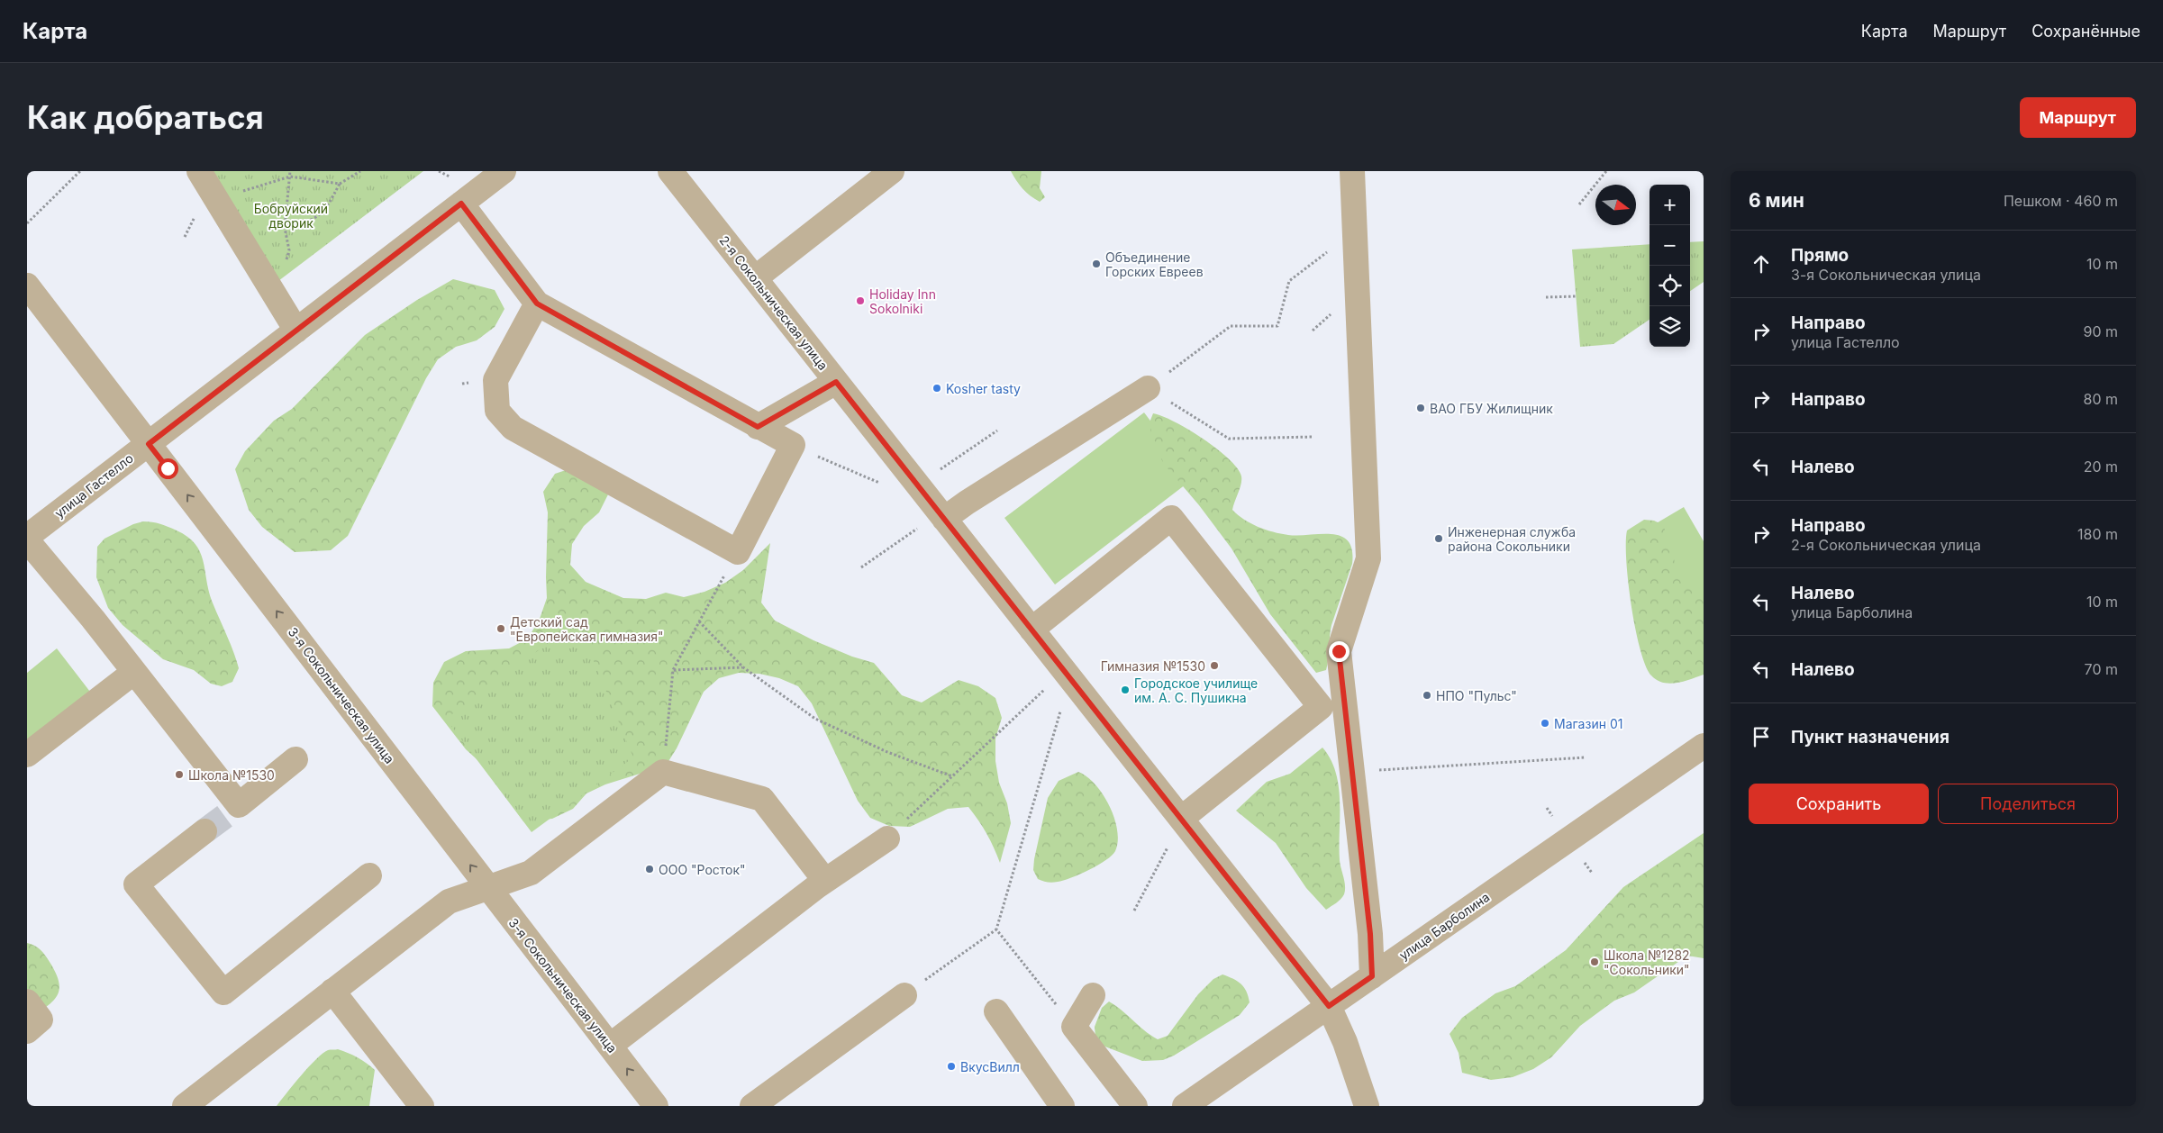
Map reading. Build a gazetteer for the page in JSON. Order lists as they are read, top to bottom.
{
  "streets": {
    "street": [
      "2-я Сокольническая улица",
      "улица Гастелло",
      "3-я Сокольническая улица",
      "улица Барболина"
    ]
  },
  "crossings": [
    ["2-я Сокольническая улица", "улица Барболина"],
    ["улица Гастелло", "3-я Сокольническая улица"]
  ],
  "one_way": ["3-я Сокольническая улица"],
  "parks": ["Бобруйский дворик"],
  "places": [
    "Объединение Горских Евреев",
    "Holiday Inn Sokolniki",
    "Kosher tasty",
    "ВАО ГБУ Жилищник",
    "Инженерная служба района Сокольники",
    "Детский сад \"Европейская гимназия\"",
    "Гимназия №1530",
    "Городское училище им. А. С. Пушикна",
    "НПО \"Пульс\"",
    "Магазин 01",
    "Школа №1530",
    "ООО \"Росток\"",
    "Школа №1282 \"Сокольники\"",
    "ВкусВилл"
  ],
  "north": "right",
  "page": {
    "header": "Карта",
    "nav": ["Карта", "Маршрут", "Сохранённые"],
    "buttons": [
      "Маршрут",
      ["Сохранить", "Поделиться"]
    ],
    "title": "Как добраться",
    "heading": ["6 мин", "Пешком · 460 m"],
    "map_buttons": ["+", "−"],
    "list": [
      ["Прямо", "3-я Сокольническая улица", "10 m"],
      ["Направо", "улица Гастелло", "90 m"],
      ["Направо", "80 m"],
      ["Налево", "20 m"],
      ["Направо", "2-я Сокольническая улица", "180 m"],
      ["Налево", "улица Барболина", "10 m"],
      ["Налево", "70 m"],
      "Пункт назначения"
    ]
  }
}
